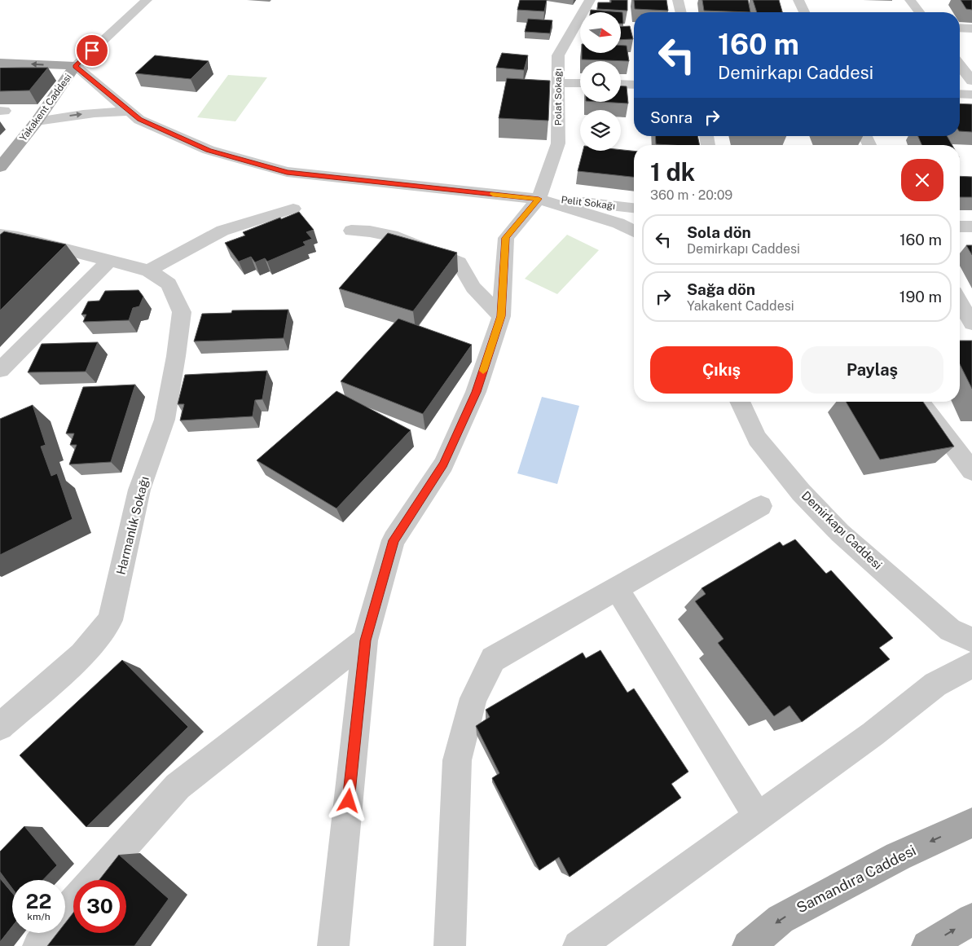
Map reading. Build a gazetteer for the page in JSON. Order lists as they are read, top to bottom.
{
  "streets": {
    "main road": ["Yakakent Caddesi", "Samandıra Caddesi"],
    "street": [
      "Polat Sokağı",
      "Pelit Sokağı",
      "Harmanlık Sokağı",
      "Demirkapı Caddesi"
    ]
  },
  "crossings": [
    ["Polat Sokağı", "Pelit Sokağı"]
  ],
  "one_way": ["Samandıra Caddesi"],
  "north": "right",
  "page": {
    "turn": ["160 m", "Demirkapı Caddesi"],
    "then": "Sonra",
    "heading": ["1 dk", "360 m · 20:09"],
    "list": [
      {
        "name": "Sola dön",
        "note": "Demirkapı Caddesi",
        "value": "160 m"
      },
      {
        "name": "Sağa dön",
        "note": "Yakakent Caddesi",
        "value": "190 m"
      }
    ],
    "buttons": ["Çıkış", "Paylaş"],
    "speed": "22 km/h",
    "limit": "30"
  }
}
